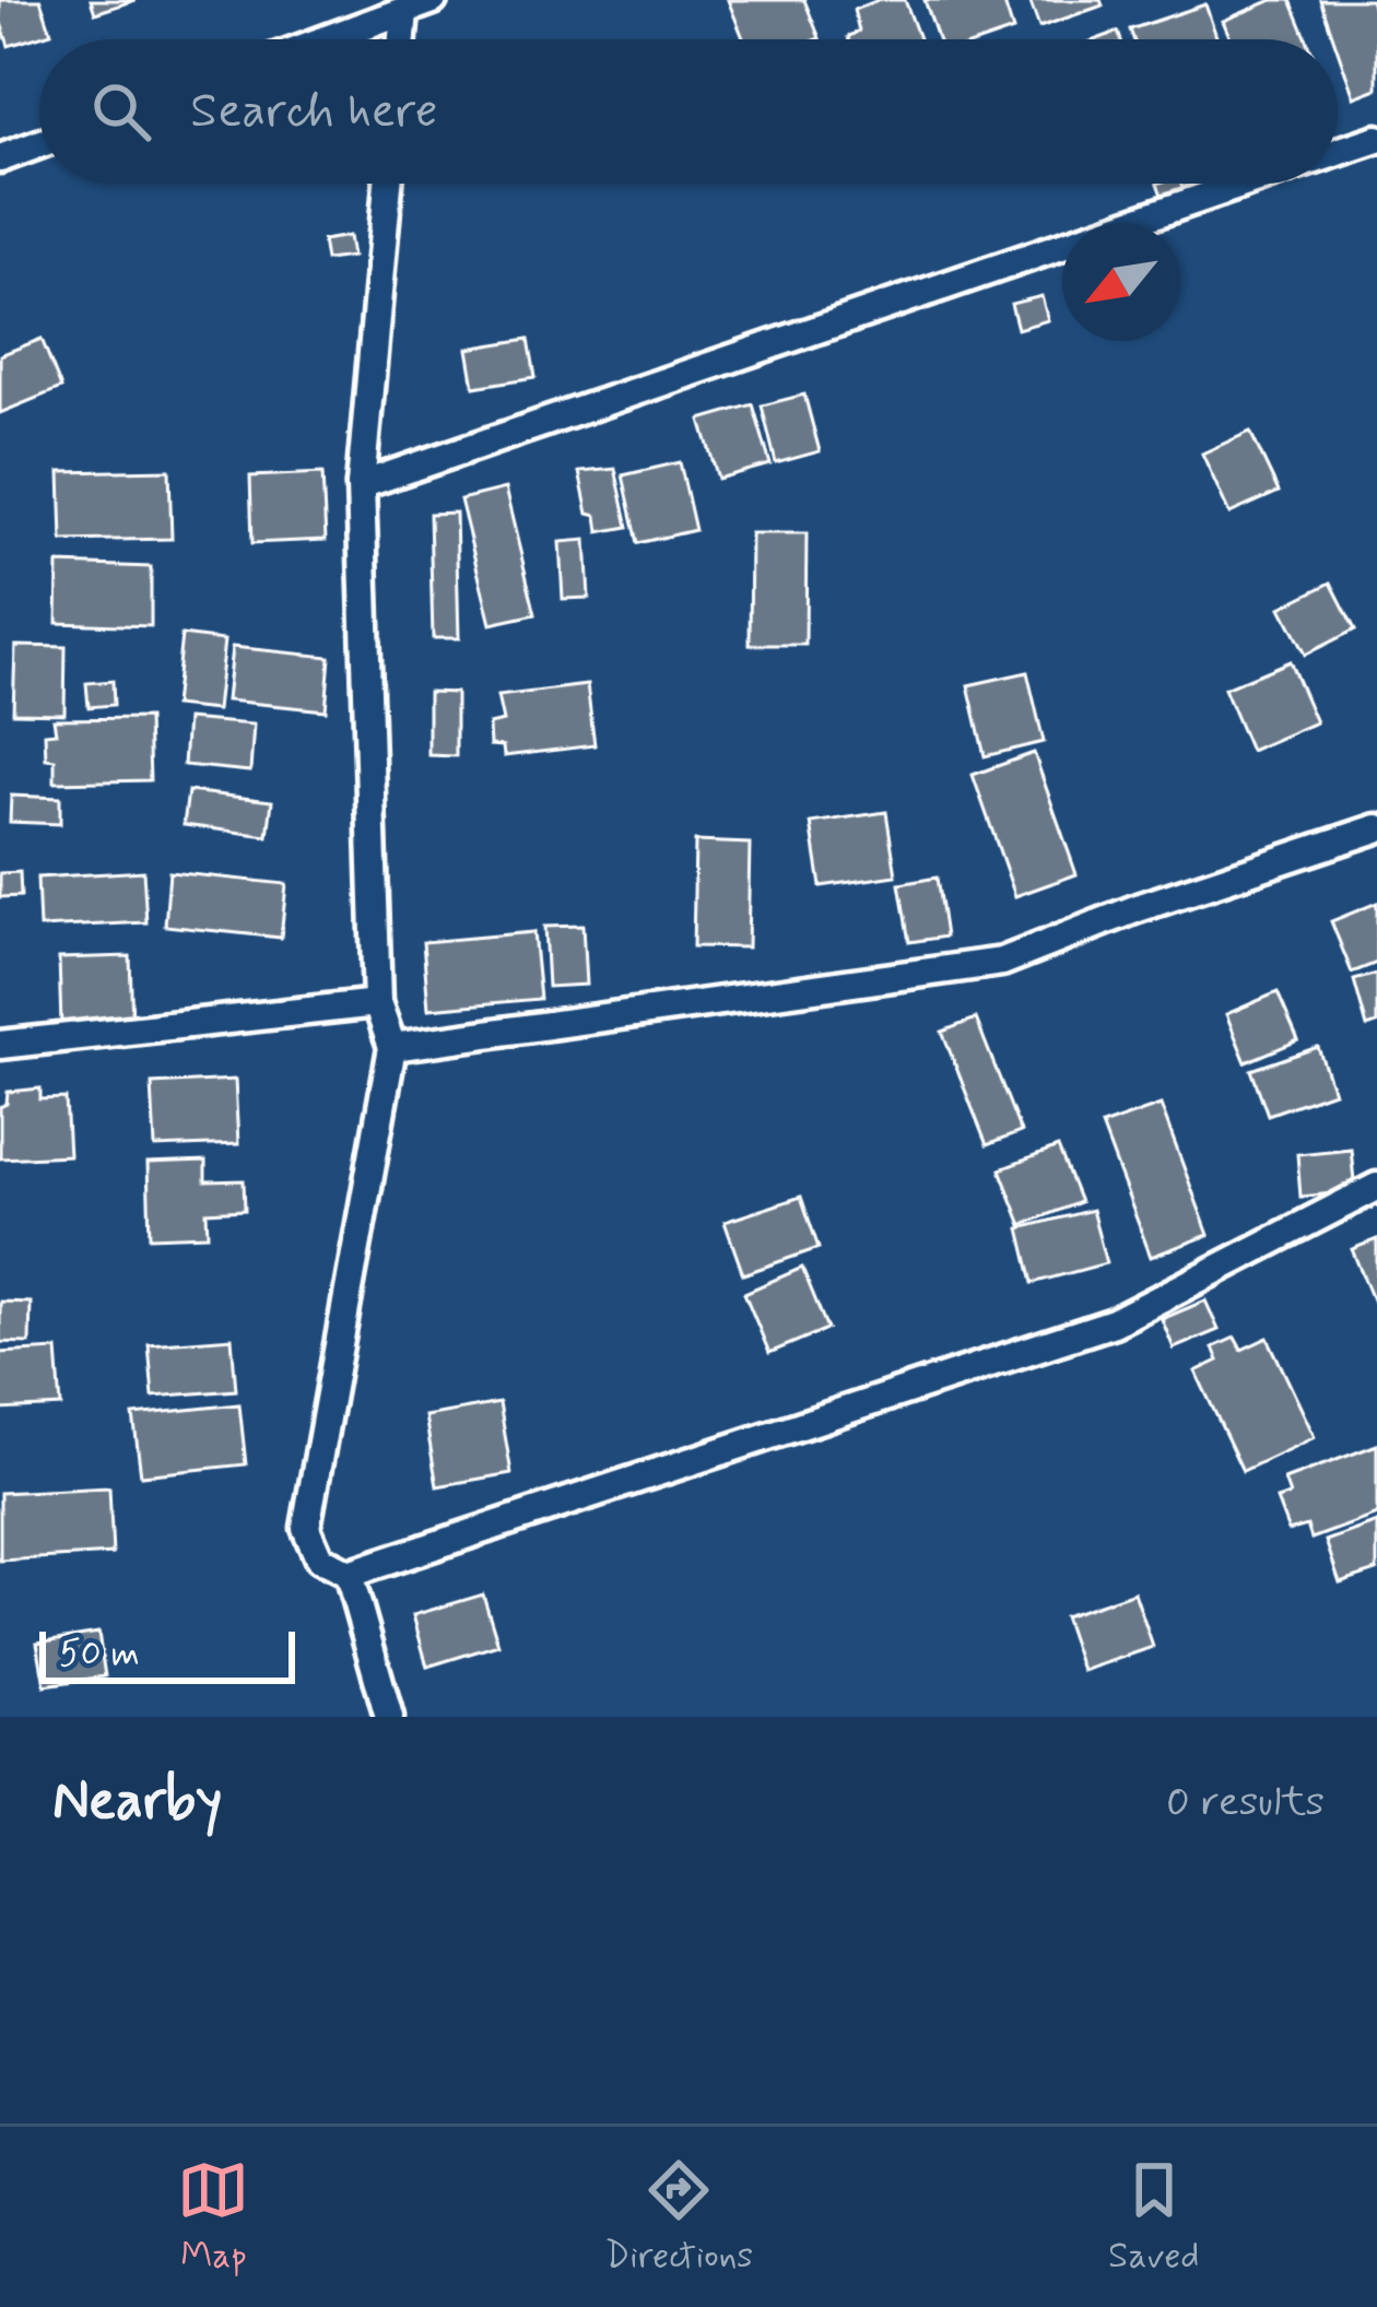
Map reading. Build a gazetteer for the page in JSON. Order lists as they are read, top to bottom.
{
  "scale_bar": "50 m",
  "north": "bottom left",
  "page": {
    "search": "Search here",
    "scale": "50 m",
    "heading": ["Nearby", "0 results"],
    "nav": ["Map", "Directions", "Saved"]
  }
}
